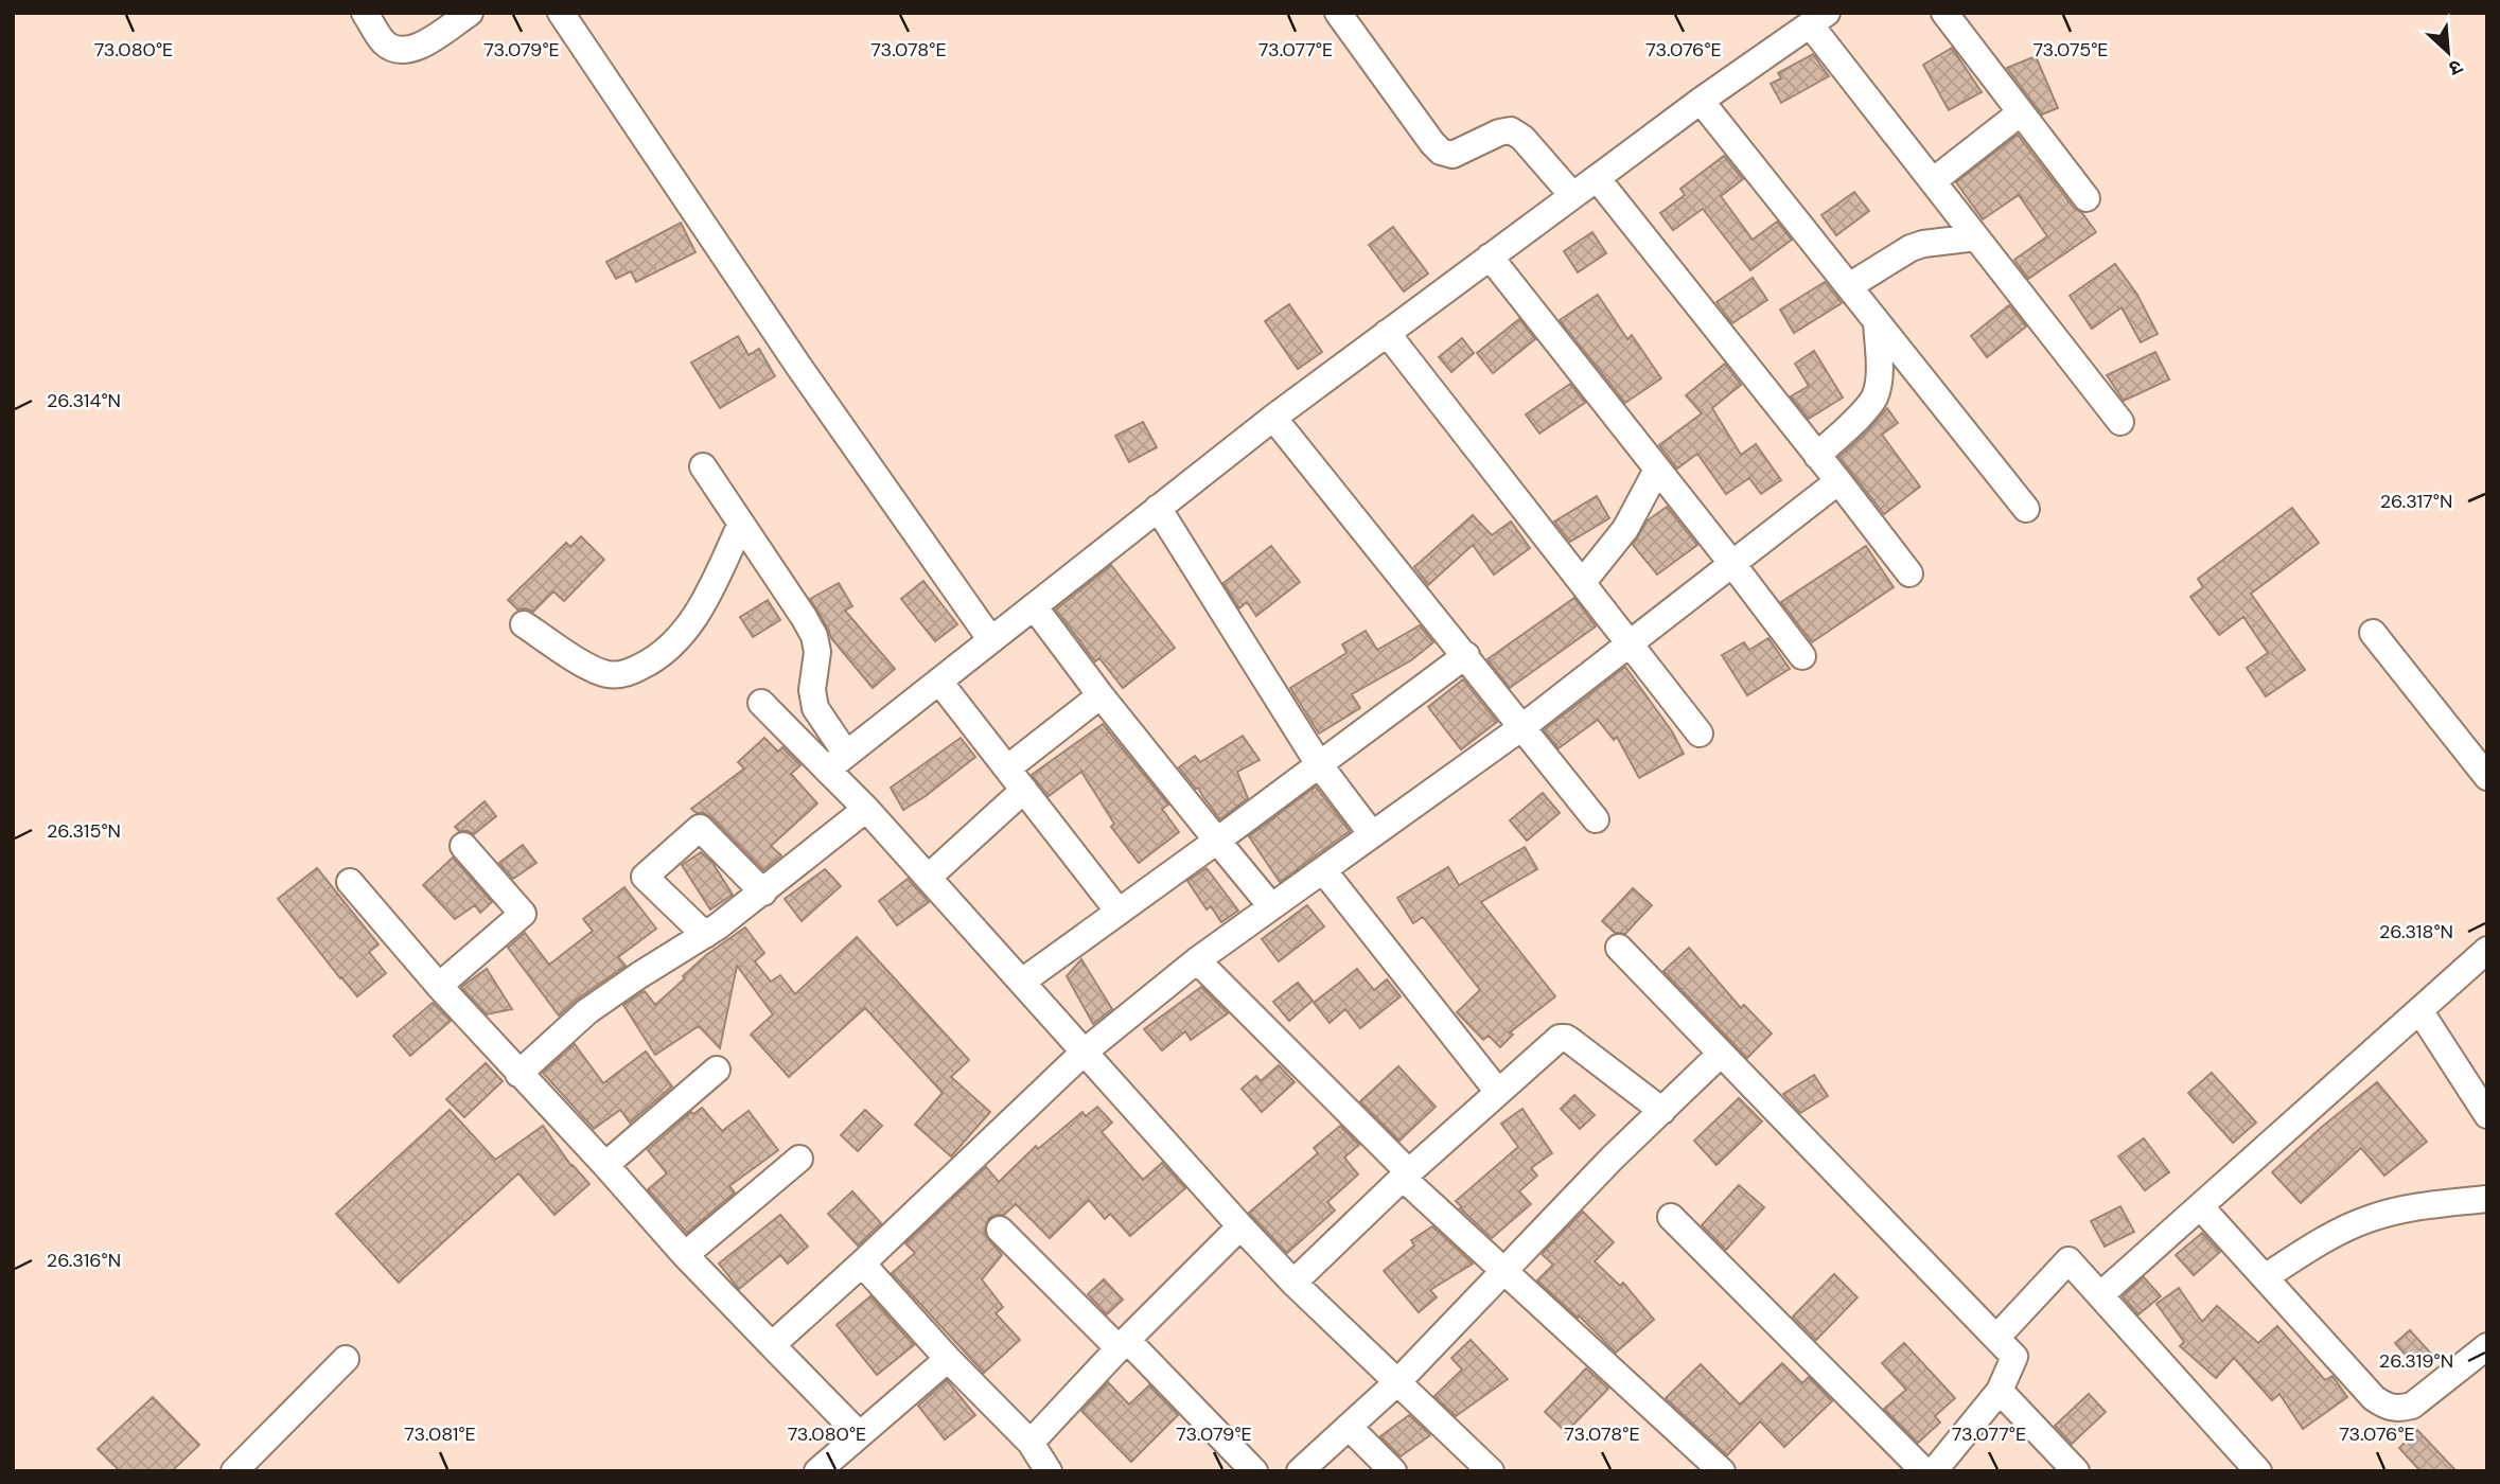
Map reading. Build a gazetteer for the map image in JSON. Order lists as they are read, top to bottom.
{
  "north": "bottom right",
  "coordinates": [
    "73.080°E",
    "73.079°E",
    "73.078°E",
    "73.077°E",
    "73.076°E",
    "73.075°E",
    "26.314°N",
    "26.317°N",
    "26.315°N",
    "26.318°N",
    "26.316°N",
    "26.319°N",
    "73.081°E"
  ]
}
